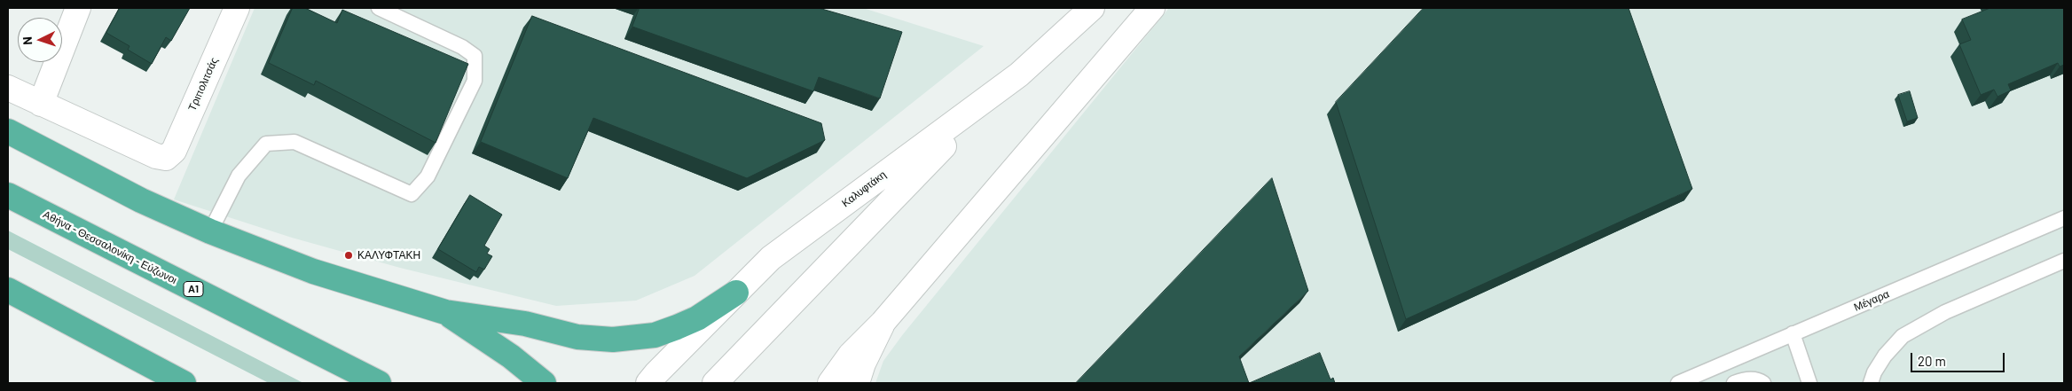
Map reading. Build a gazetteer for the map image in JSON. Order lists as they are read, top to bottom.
{
  "streets": {
    "highway": ["Αθήνα - Θεσσαλονίκη - Εύζωνοι", "Α1"],
    "main road": ["Τριπολιτσάς", "Καλυφτάκη"],
    "lane": ["Μέγαρα"]
  },
  "places": ["ΚΑΛΥΦΤΑΚΗ"],
  "scale_bar": "20 m",
  "north": "left"
}
